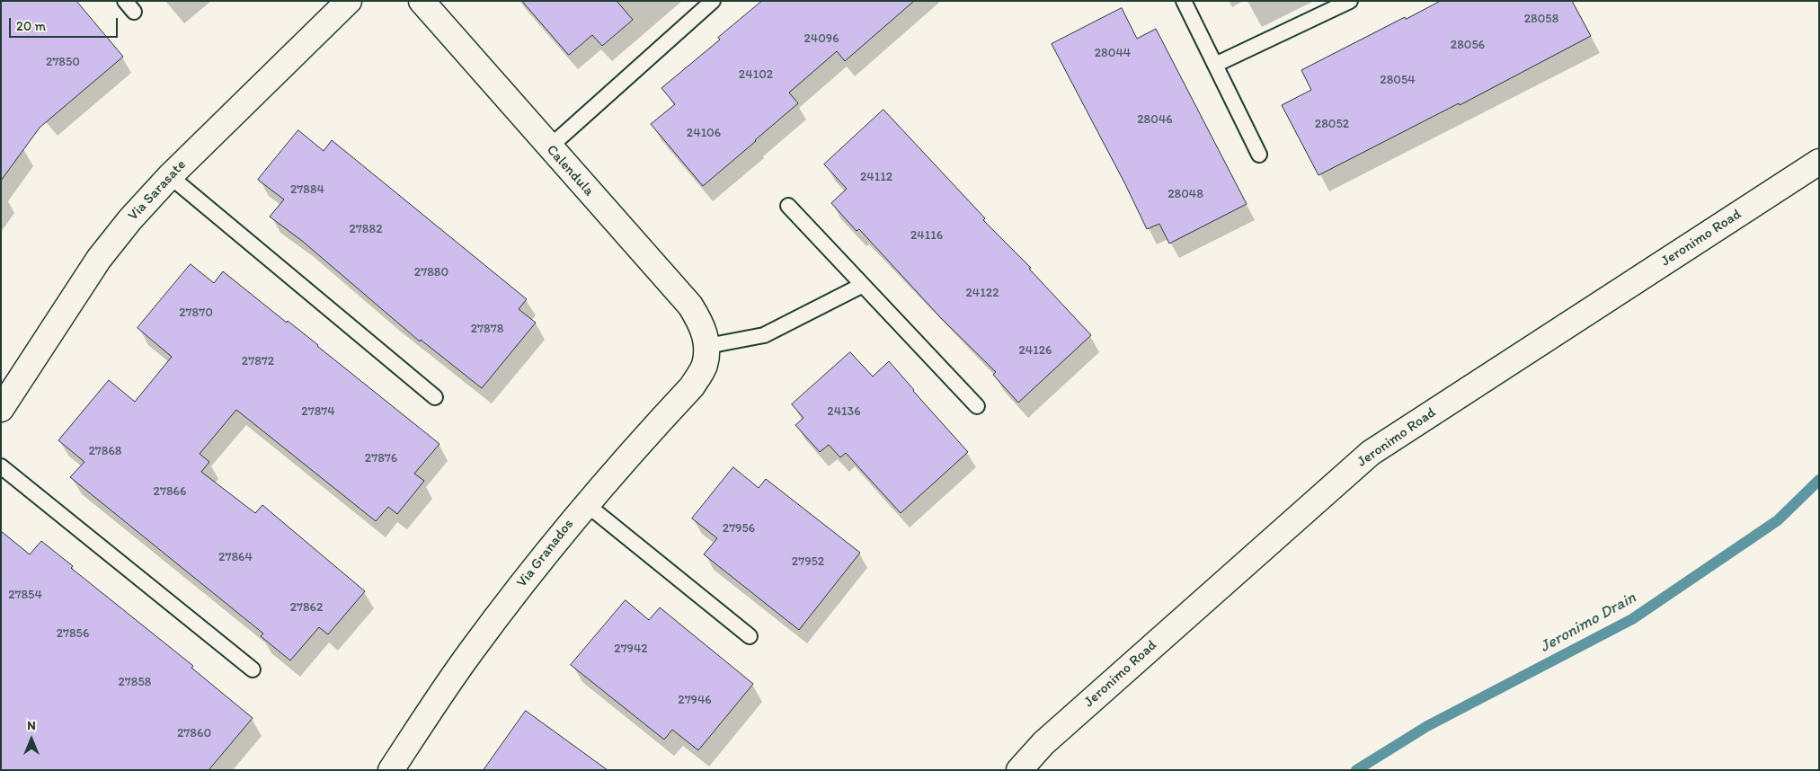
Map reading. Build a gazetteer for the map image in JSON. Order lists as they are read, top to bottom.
{
  "streets": {
    "street": [
      "Calendula",
      "Via Sarasate",
      "Jeronimo Road",
      "Via Granados"
    ]
  },
  "crossings": [
    ["Calendula", "Via Granados"]
  ],
  "water": ["Jeronimo Drain"],
  "house_numbers": [
    "28058",
    "24096",
    "28056",
    "28044",
    "27850",
    "24102",
    "28054",
    "28046",
    "28052",
    "24106",
    "24112",
    "27884",
    "28048",
    "27882",
    "24116",
    "27880",
    "24122",
    "27870",
    "27878",
    "24126",
    "27872",
    "27874",
    "24136",
    "27868",
    "27876",
    "27866",
    "27956",
    "27864",
    "27952",
    "27854",
    "27862",
    "27856",
    "27942",
    "27858",
    "27946",
    "27860"
  ],
  "scale_bar": "20 m",
  "north": "top"
}
